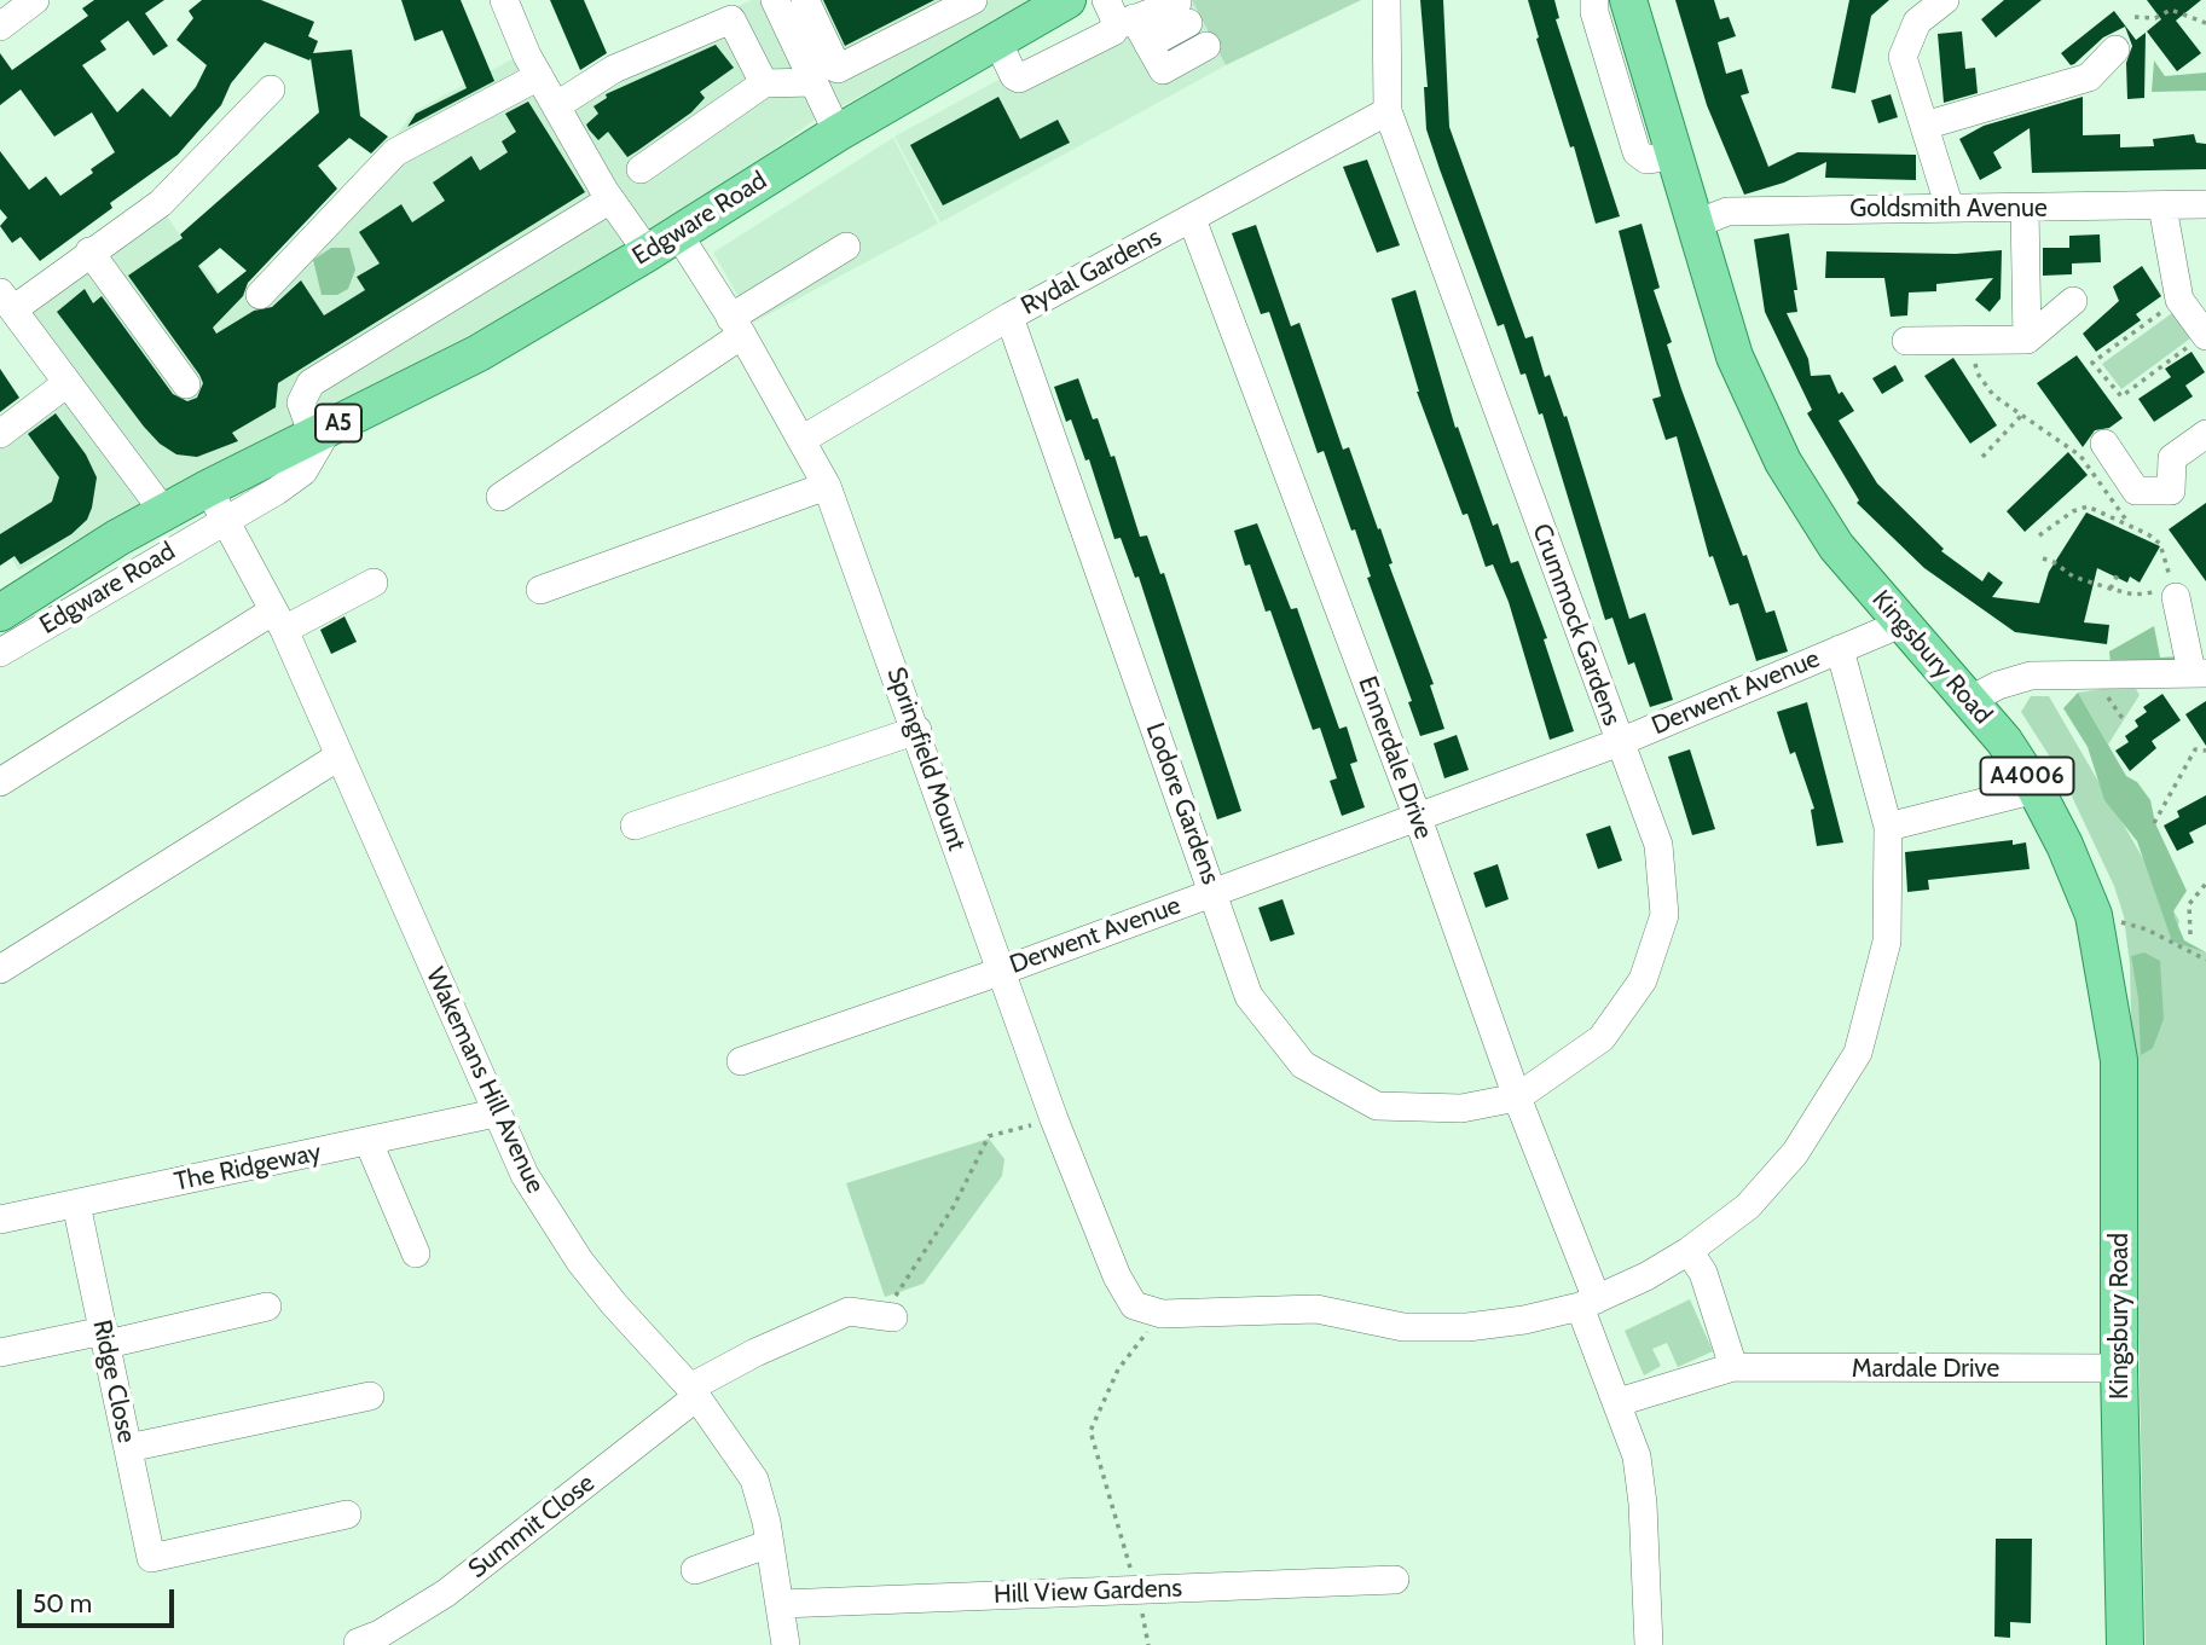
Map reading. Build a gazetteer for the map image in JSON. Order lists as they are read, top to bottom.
{
  "streets": {
    "main road": [
      "Edgware Road",
      "A5",
      "Kingsbury Road",
      "A4006"
    ],
    "street": [
      "Goldsmith Avenue",
      "Rydal Gardens",
      "Crummock Gardens",
      "Derwent Avenue",
      "Ennerdale Drive",
      "Springfield Mount",
      "Lodore Gardens",
      "Wakemans Hill Avenue",
      "The Ridgeway",
      "Mardale Drive",
      "Ridge Close",
      "Summit Close",
      "Hill View Gardens"
    ]
  },
  "crossings": [
    ["Goldsmith Avenue", "Kingsbury Road"],
    ["Edgware Road", "Springfield Mount"],
    ["Edgware Road", "Wakemans Hill Avenue"],
    ["Rydal Gardens", "Crummock Gardens"],
    ["Rydal Gardens", "Ennerdale Drive"],
    ["Rydal Gardens", "Springfield Mount"],
    ["Rydal Gardens", "Lodore Gardens"],
    ["Crummock Gardens", "Derwent Avenue"],
    ["Crummock Gardens", "Ennerdale Drive"],
    ["Crummock Gardens", "Lodore Gardens"],
    ["Kingsbury Road", "Derwent Avenue"],
    ["Kingsbury Road", "Mardale Drive"],
    ["Derwent Avenue", "Ennerdale Drive"],
    ["Derwent Avenue", "Springfield Mount"],
    ["Derwent Avenue", "Lodore Gardens"],
    ["Ennerdale Drive", "Lodore Gardens"],
    ["Ennerdale Drive", "Mardale Drive"],
    ["Wakemans Hill Avenue", "The Ridgeway"],
    ["Wakemans Hill Avenue", "Summit Close"],
    ["Wakemans Hill Avenue", "Hill View Gardens"],
    ["The Ridgeway", "Ridge Close"]
  ],
  "scale_bar": "50 m"
}
